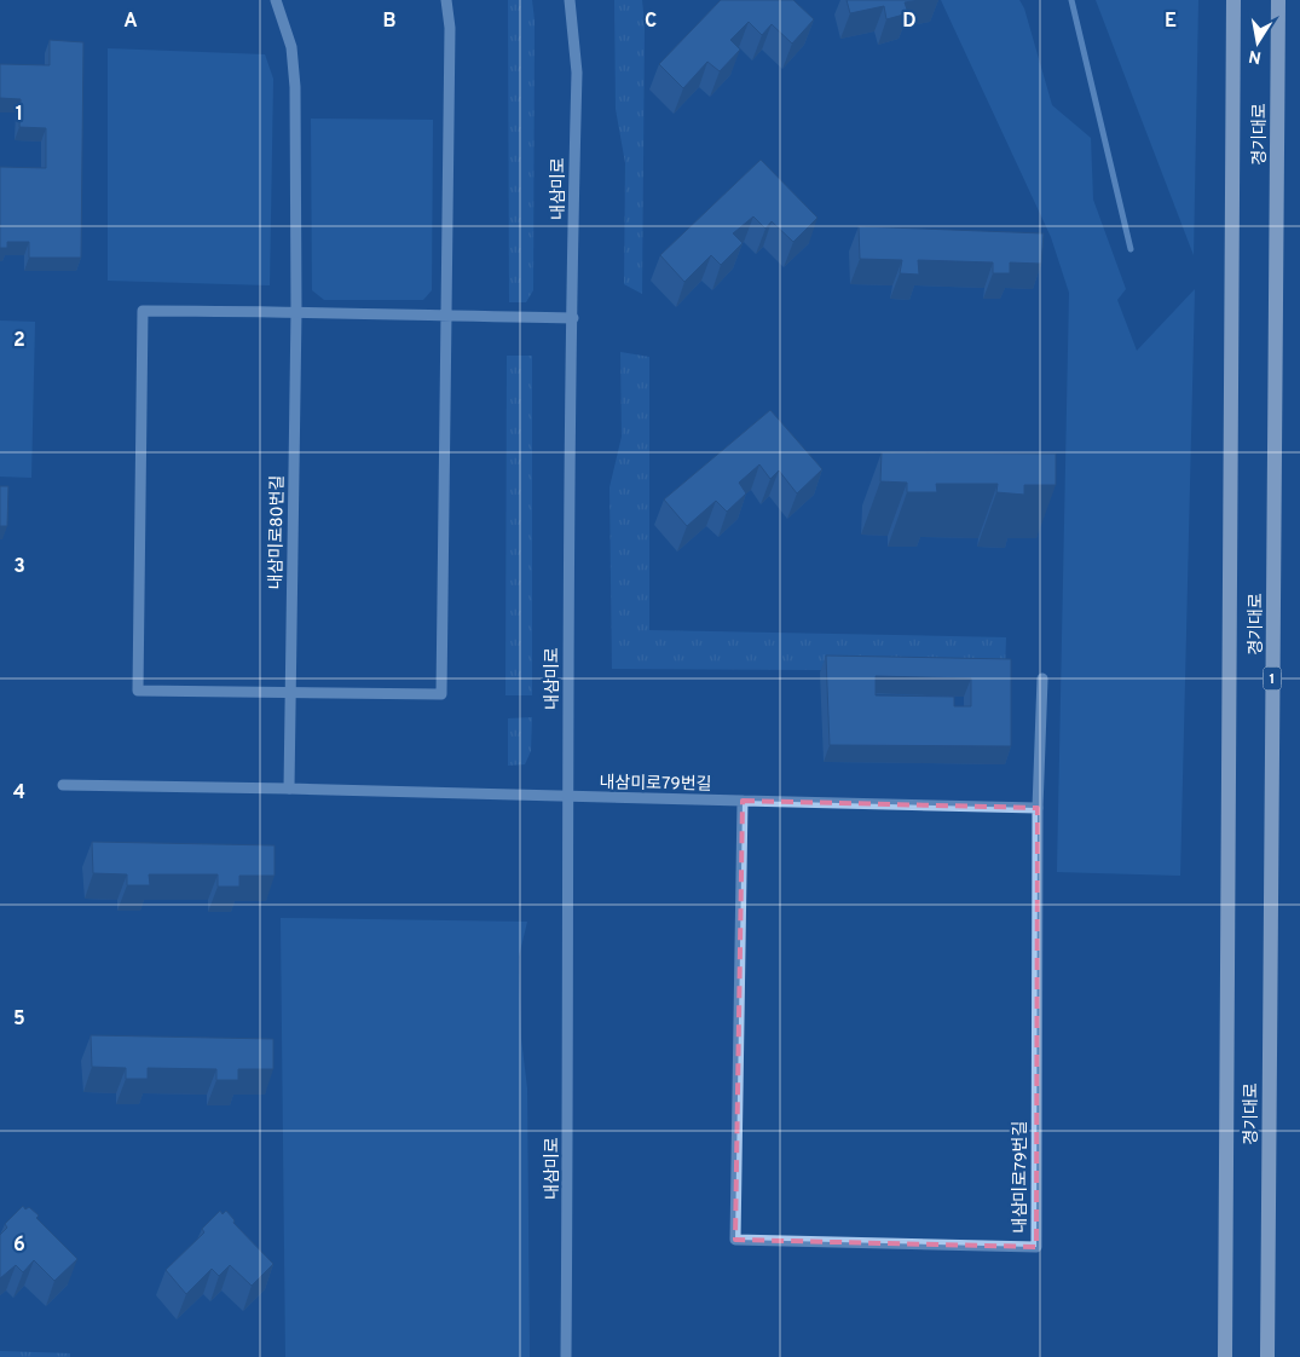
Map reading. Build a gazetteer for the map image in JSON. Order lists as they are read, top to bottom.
{
  "streets": {
    "main road": ["경기대로", "1"],
    "street": ["내삼미로", "내삼미로80번길", "내삼미로79번길"]
  },
  "crossings": [
    ["내삼미로", "내삼미로79번길"]
  ],
  "north": "bottom",
  "grid": {
    "columns": [
      "A",
      "B",
      "C",
      "D",
      "E"
    ],
    "rows": [
      "1",
      "2",
      "3",
      "4",
      "5",
      "6"
    ]
  }
}
